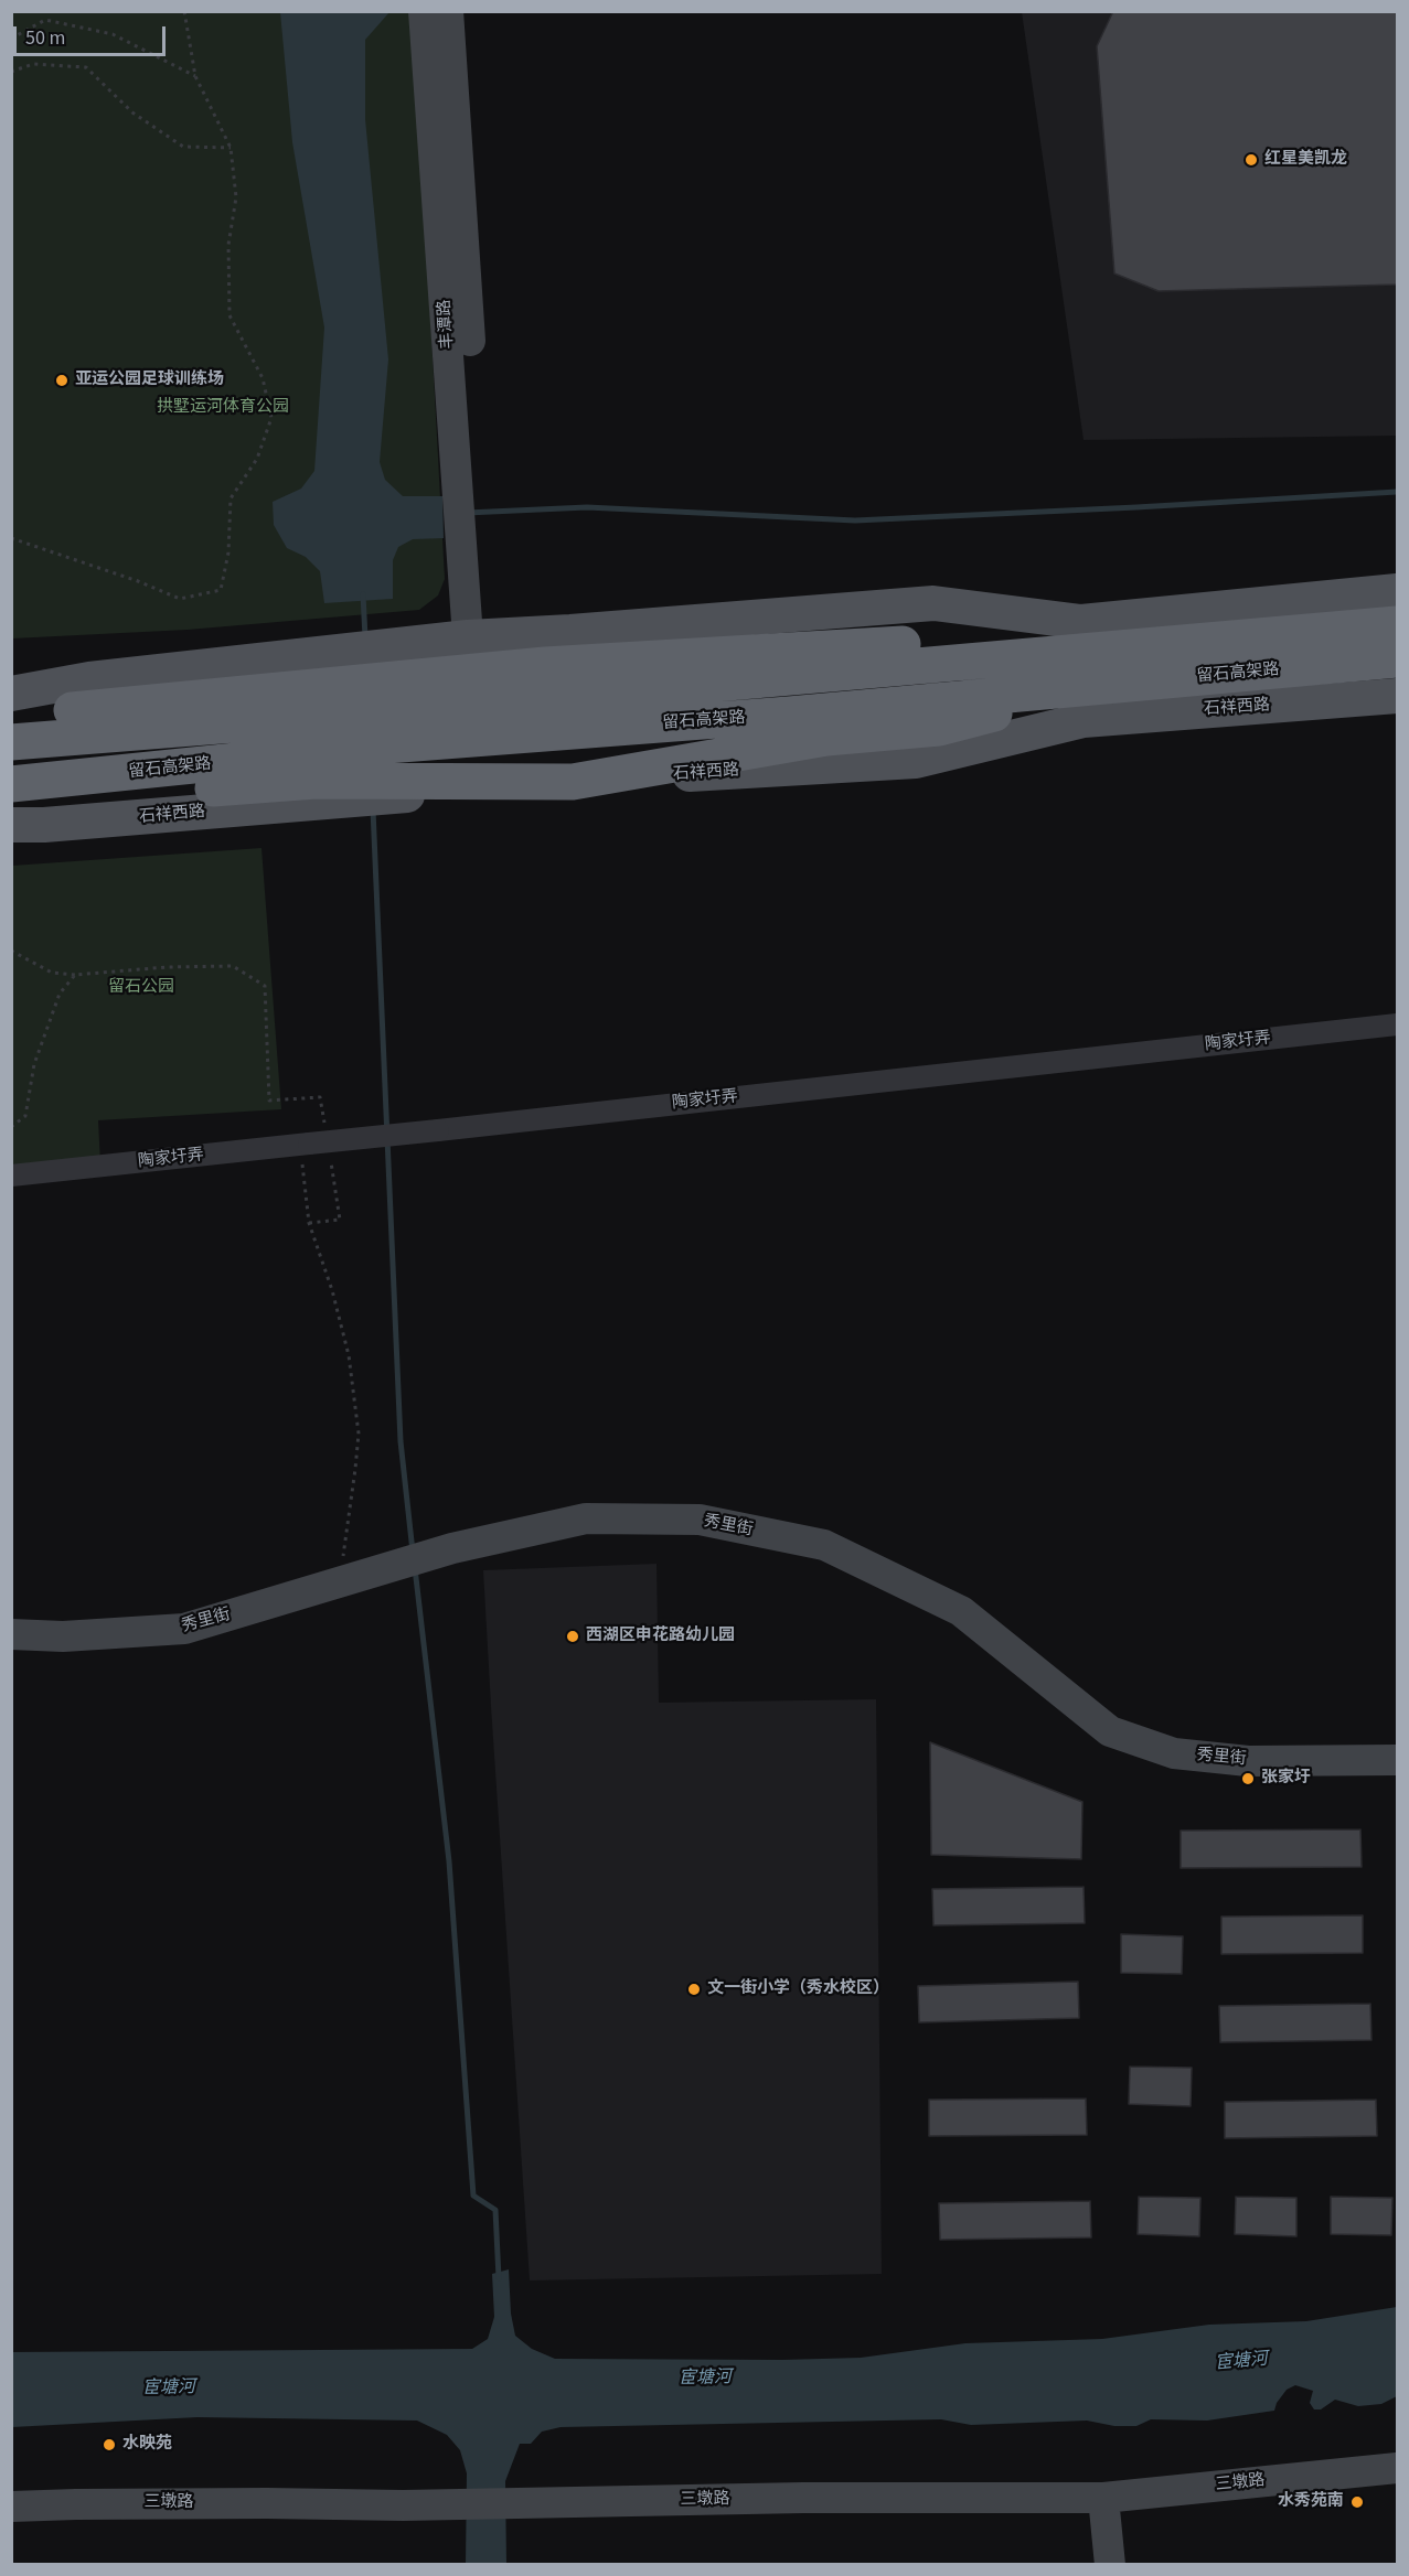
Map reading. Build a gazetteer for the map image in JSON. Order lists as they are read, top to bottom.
{
  "streets": {
    "highway": ["留石高架路"],
    "main road": ["石祥西路"],
    "street": [
      "丰潭路",
      "陶家圩弄",
      "秀里街",
      "三墩路"
    ]
  },
  "water": ["宦塘河"],
  "parks": ["拱墅运河体育公园", "留石公园"],
  "places": [
    "红星美凯龙",
    "亚运公园足球训练场",
    "西湖区申花路幼儿园",
    "张家圩",
    "文一街小学（秀水校区）",
    "水映苑",
    "水秀苑南"
  ],
  "scale_bar": "50 m"
}
